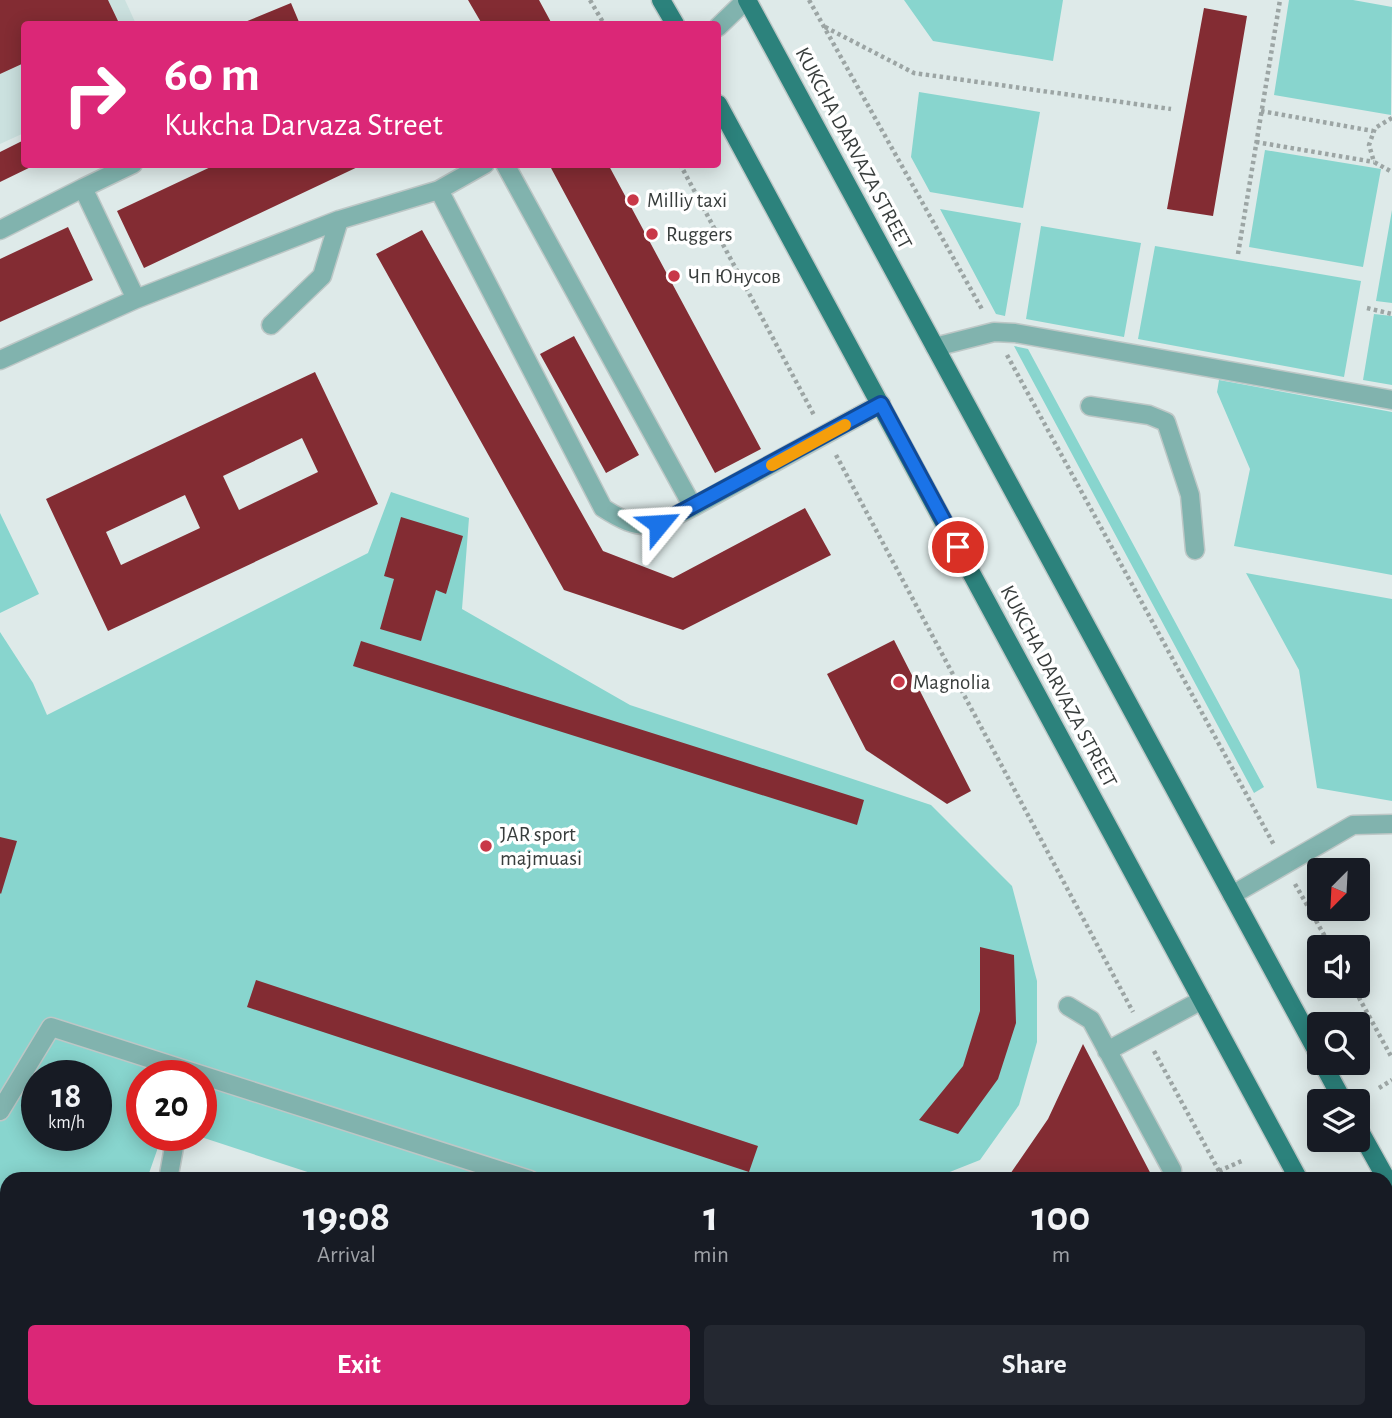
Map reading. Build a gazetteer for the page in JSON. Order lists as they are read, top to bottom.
{
  "streets": {
    "main road": ["KUKCHA DARVAZA STREET"]
  },
  "places": [
    "Milliy taxi",
    "Ruggers",
    "Чп Юнусов",
    "Magnolia",
    "JAR sport majmuasi"
  ],
  "north": "bottom left",
  "page": {
    "turn": ["60 m", "Kukcha Darvaza Street"],
    "speed": "18 km/h",
    "limit": "20",
    "eta": [
      "19:08",
      "Arrival",
      "1",
      "min",
      "100",
      "m"
    ],
    "buttons": ["Exit", "Share"]
  }
}
